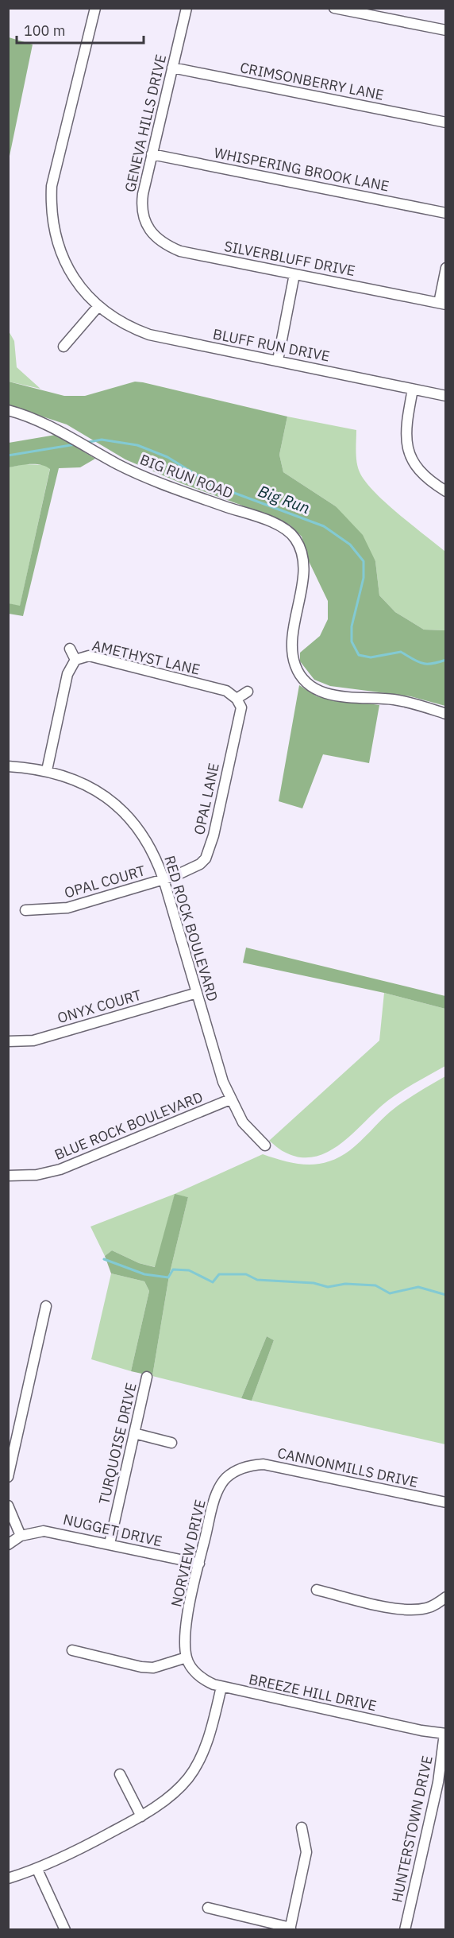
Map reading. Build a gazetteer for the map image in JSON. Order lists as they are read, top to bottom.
{
  "streets": {
    "street": [
      "CRIMSONBERRY LANE",
      "GENEVA HILLS DRIVE",
      "WHISPERING BROOK LANE",
      "SILVERBLUFF DRIVE",
      "BLUFF RUN DRIVE",
      "BIG RUN ROAD",
      "AMETHYST LANE",
      "OPAL LANE",
      "OPAL COURT",
      "RED ROCK BOULEVARD",
      "ONYX COURT",
      "BLUE ROCK BOULEVARD",
      "TURQUOISE DRIVE",
      "CANNONMILLS DRIVE",
      "NUGGET DRIVE",
      "NORVIEW DRIVE",
      "BREEZE HILL DRIVE",
      "HUNTERSTOWN DRIVE"
    ]
  },
  "crossings": [
    ["CRIMSONBERRY LANE", "GENEVA HILLS DRIVE"],
    ["GENEVA HILLS DRIVE", "WHISPERING BROOK LANE"],
    ["GENEVA HILLS DRIVE", "SILVERBLUFF DRIVE"],
    ["AMETHYST LANE", "OPAL LANE"],
    ["AMETHYST LANE", "RED ROCK BOULEVARD"],
    ["OPAL LANE", "OPAL COURT"],
    ["OPAL LANE", "RED ROCK BOULEVARD"],
    ["OPAL COURT", "RED ROCK BOULEVARD"],
    ["RED ROCK BOULEVARD", "ONYX COURT"],
    ["RED ROCK BOULEVARD", "BLUE ROCK BOULEVARD"],
    ["TURQUOISE DRIVE", "NUGGET DRIVE"],
    ["CANNONMILLS DRIVE", "NORVIEW DRIVE"],
    ["NUGGET DRIVE", "NORVIEW DRIVE"],
    ["NORVIEW DRIVE", "BREEZE HILL DRIVE"],
    ["BREEZE HILL DRIVE", "HUNTERSTOWN DRIVE"]
  ],
  "water": ["Big Run"],
  "scale_bar": "100 m"
}
